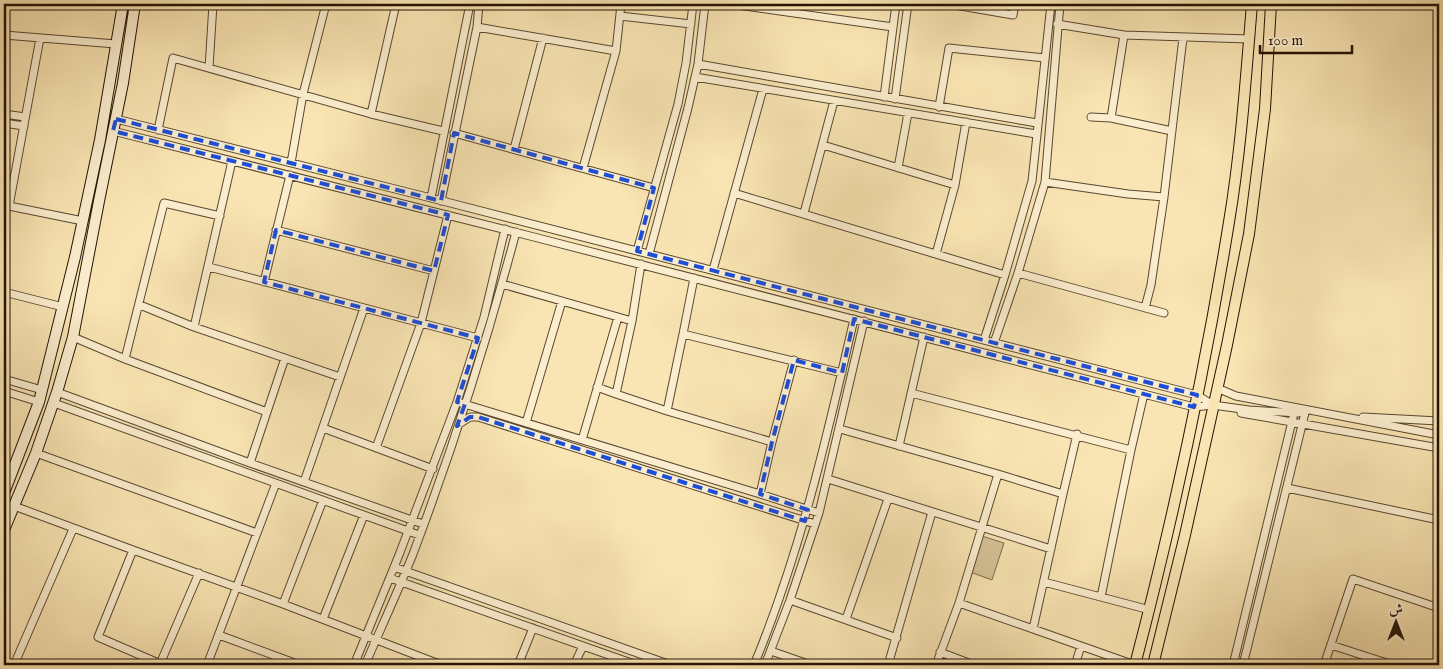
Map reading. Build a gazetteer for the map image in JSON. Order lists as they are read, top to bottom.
{
  "scale_bar": "100 m",
  "north": "top"
}
